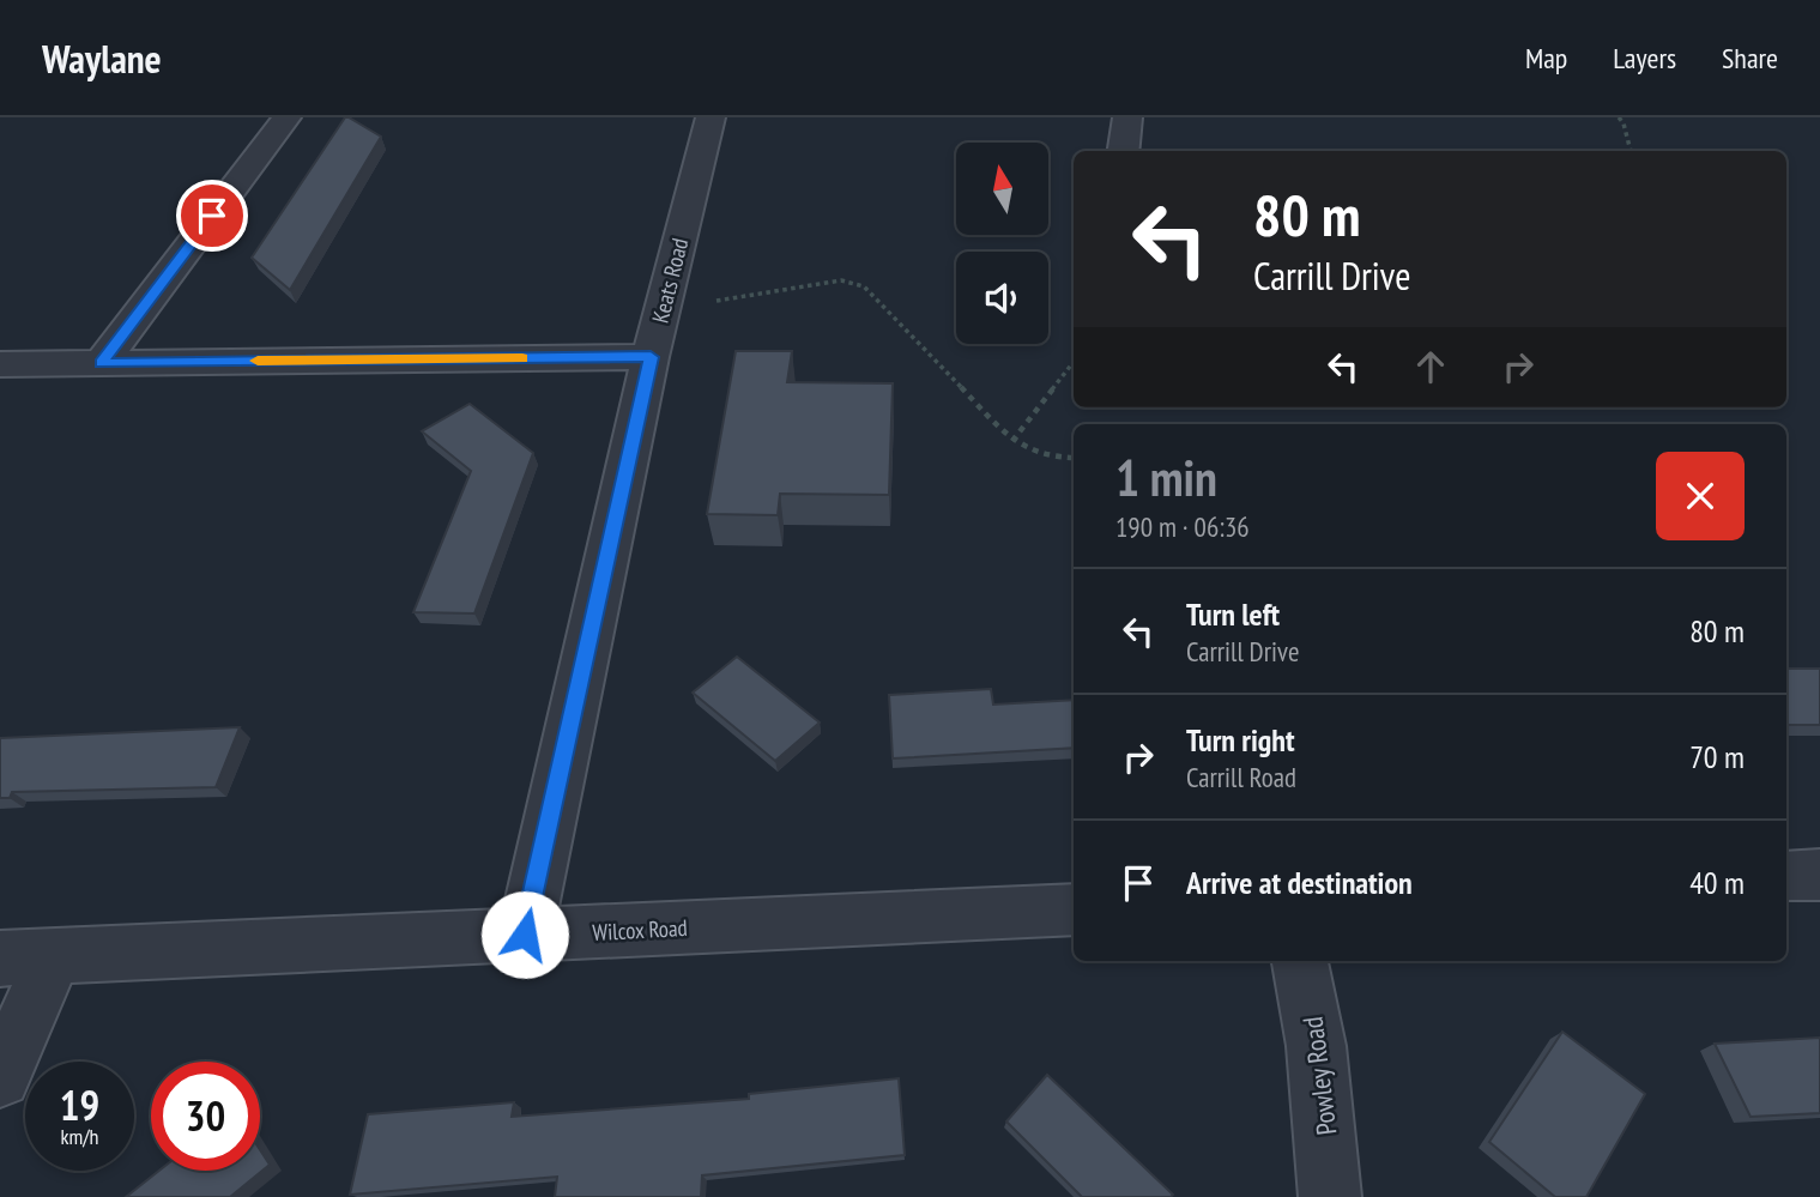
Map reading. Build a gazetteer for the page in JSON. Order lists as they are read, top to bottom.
{
  "streets": {
    "street": ["Keats Road", "Wilcox Road", "Powley Road"]
  },
  "crossings": [
    ["Keats Road", "Wilcox Road"]
  ],
  "north": "top",
  "page": {
    "header": "Waylane",
    "nav": ["Map", "Layers", "Share"],
    "turn": ["80 m", "Carrill Drive"],
    "heading": ["1 min", "190 m · 06:36"],
    "list": [
      {
        "name": "Turn left",
        "note": "Carrill Drive",
        "value": "80 m"
      },
      {
        "name": "Turn right",
        "note": "Carrill Road",
        "value": "70 m"
      },
      {
        "name": "Arrive at destination",
        "value": "40 m"
      }
    ],
    "speed": "19 km/h",
    "limit": "30"
  }
}
